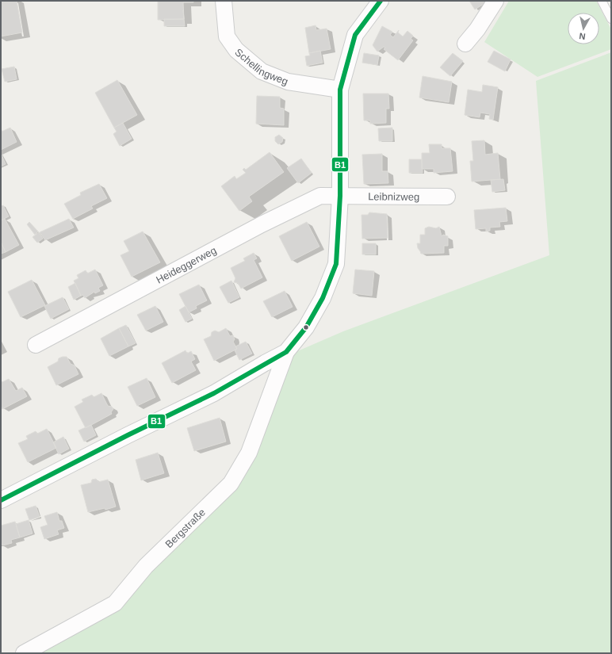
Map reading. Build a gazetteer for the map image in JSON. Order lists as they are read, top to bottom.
{
  "streets": {
    "street": [
      "Schellingweg",
      "Leibnizweg",
      "Heideggerweg",
      "Bergstraße"
    ]
  },
  "crossings": [
    ["Leibnizweg", "Heideggerweg"]
  ],
  "lines": ["transit line B1"],
  "north": "bottom"
}
